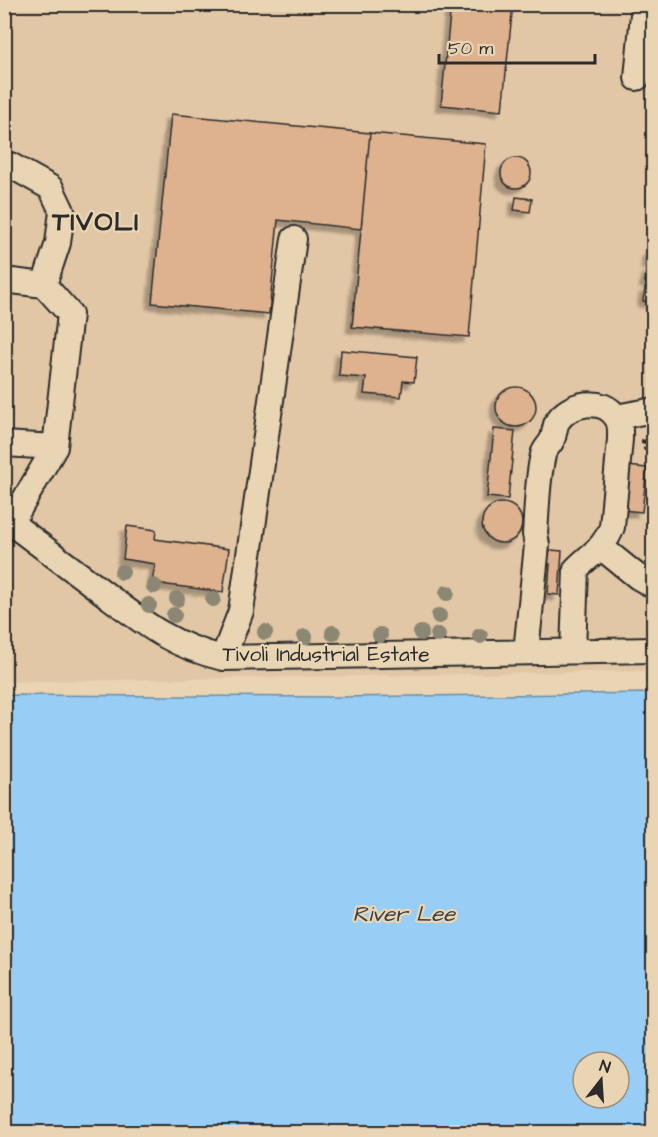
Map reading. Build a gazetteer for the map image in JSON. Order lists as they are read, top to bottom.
{
  "streets": {
    "lane": ["Tivoli Industrial Estate"]
  },
  "districts": ["TIVOLI"],
  "water": ["River Lee"],
  "scale_bar": "50 m",
  "north": "top"
}
